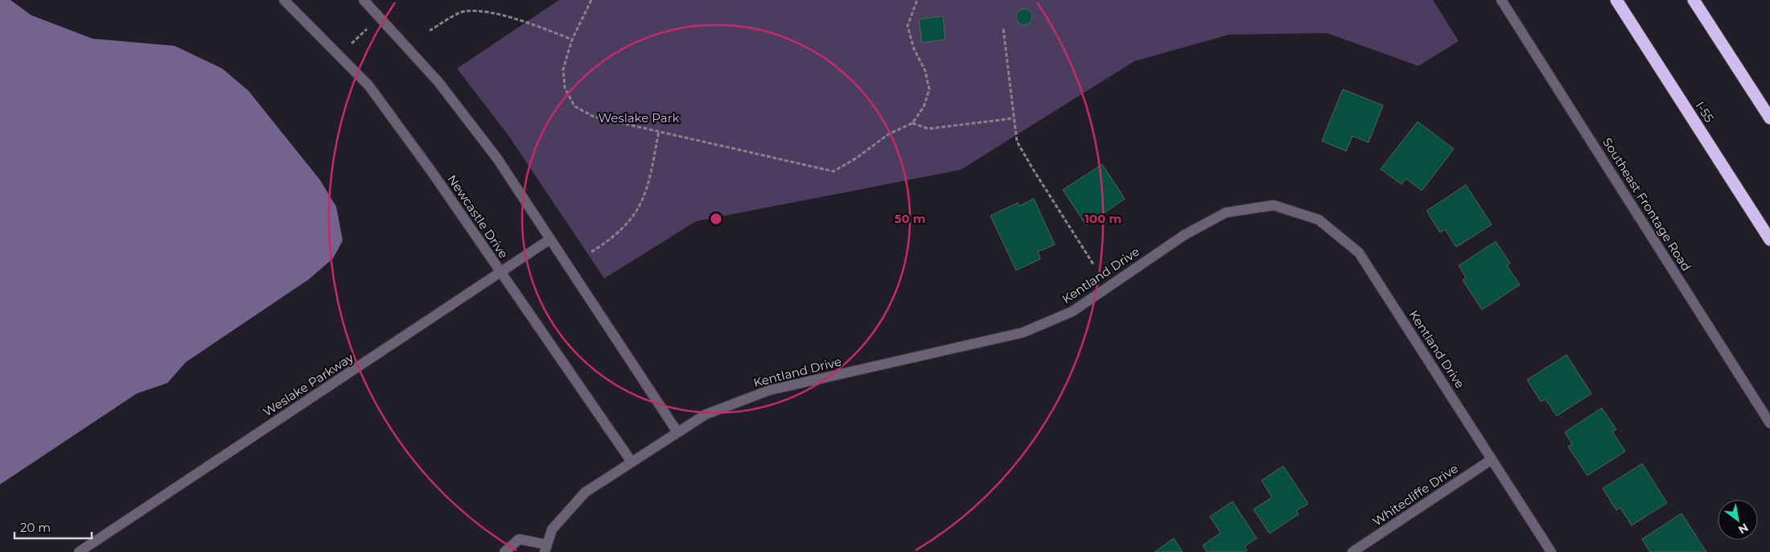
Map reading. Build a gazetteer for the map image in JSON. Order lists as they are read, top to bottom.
{
  "streets": {
    "highway": ["I-55"],
    "street": [
      "Southeast Frontage Road",
      "Newcastle Drive",
      "Kentland Drive",
      "Weslake Parkway",
      "Whitecliffe Drive"
    ]
  },
  "crossings": [
    ["Newcastle Drive", "Kentland Drive"],
    ["Newcastle Drive", "Weslake Parkway"],
    ["Kentland Drive", "Whitecliffe Drive"]
  ],
  "parks": ["Weslake Park"],
  "scale_bar": "20 m",
  "north": "bottom right",
  "rings": ["50 m", "100 m"]
}
